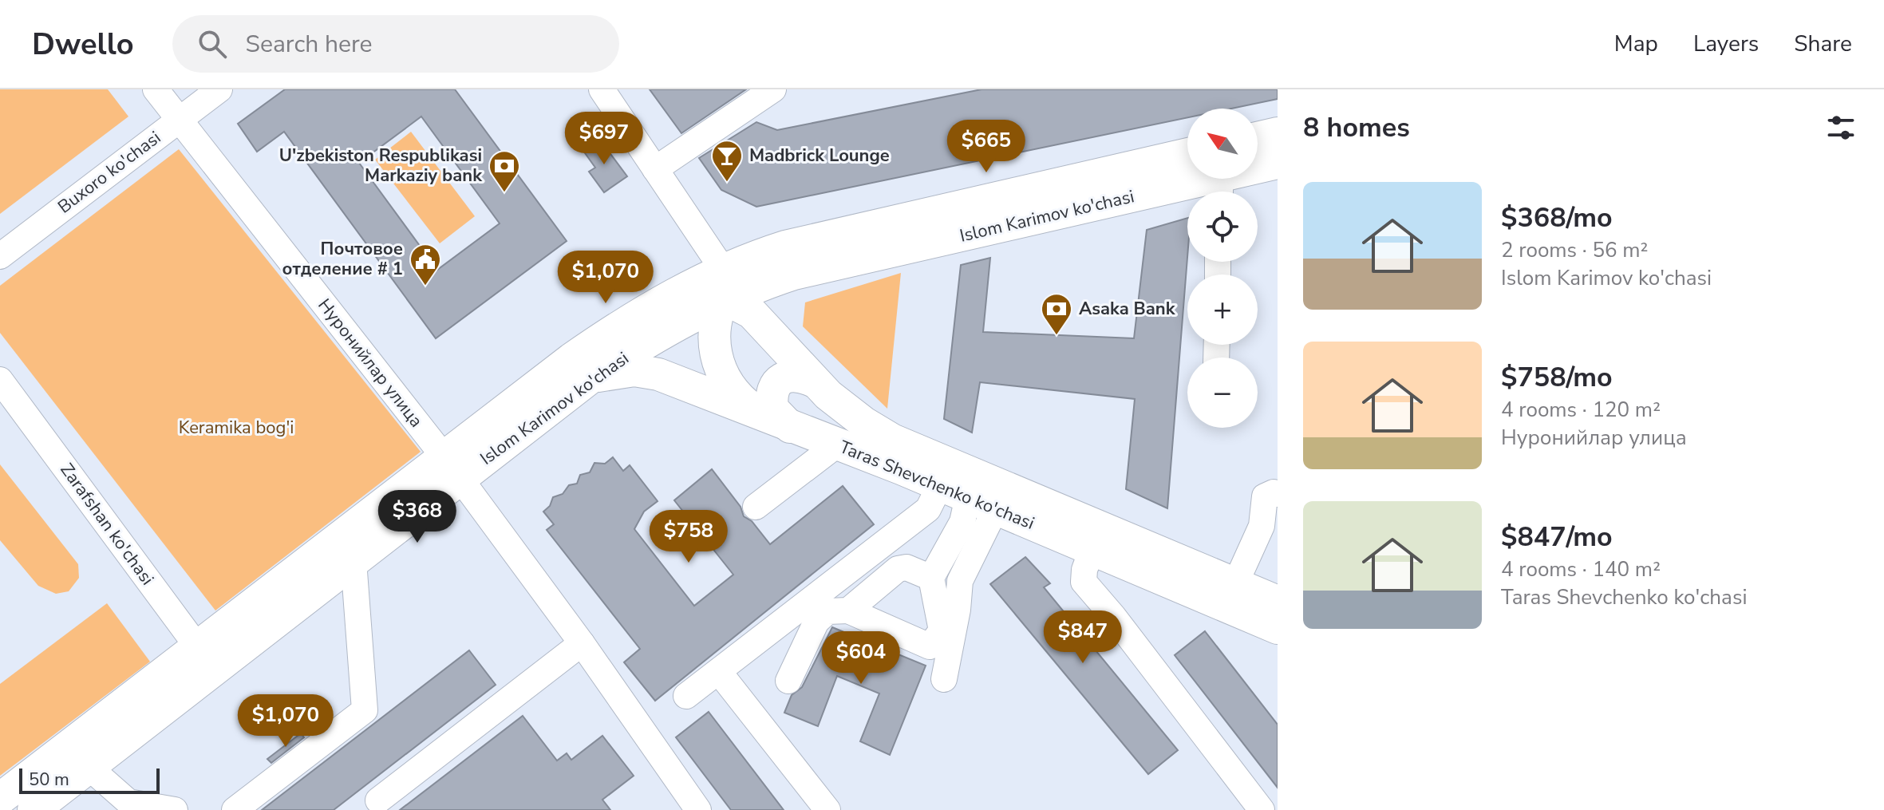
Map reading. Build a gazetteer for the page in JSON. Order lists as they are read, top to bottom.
{
  "streets": {
    "main road": ["Islom Karimov ko'chasi", "Taras Shevchenko ko'chasi"],
    "street": ["Buxoro ko'chasi", "Нуронийлар улица", "Zarafshan ko'chasi"]
  },
  "crossings": [
    ["Buxoro ko'chasi", "Нуронийлар улица"],
    ["Islom Karimov ko'chasi", "Нуронийлар улица"],
    ["Islom Karimov ko'chasi", "Taras Shevchenko ko'chasi"],
    ["Islom Karimov ko'chasi", "Zarafshan ko'chasi"]
  ],
  "parks": ["Keramika bog'i"],
  "places": {
    "bar": ["Madbrick Lounge"],
    "bank": ["U'zbekiston Respublikasi Markaziy bank", "Asaka Bank"],
    "public building": ["Почтовое отделение # 1"]
  },
  "scale_bar": "50 m",
  "north": "top left",
  "page": {
    "header": "Dwello",
    "search": "Search here",
    "nav": ["Map", "Layers", "Share"],
    "heading": "8 homes",
    "map_buttons": ["+", "−"],
    "price": [
      "$697",
      "$665",
      "$1,070",
      "$368",
      "$758",
      "$847",
      "$604",
      "$1,070"
    ],
    "list": [
      {
        "name": "$368/mo",
        "note": "2 rooms · 56 m² · Islom Karimov ko'chasi"
      },
      {
        "name": "$758/mo",
        "note": "4 rooms · 120 m² · Нуронийлар улица"
      },
      {
        "name": "$847/mo",
        "note": "4 rooms · 140 m² · Taras Shevchenko ko'chasi"
      }
    ],
    "scale": "50 m"
  }
}
